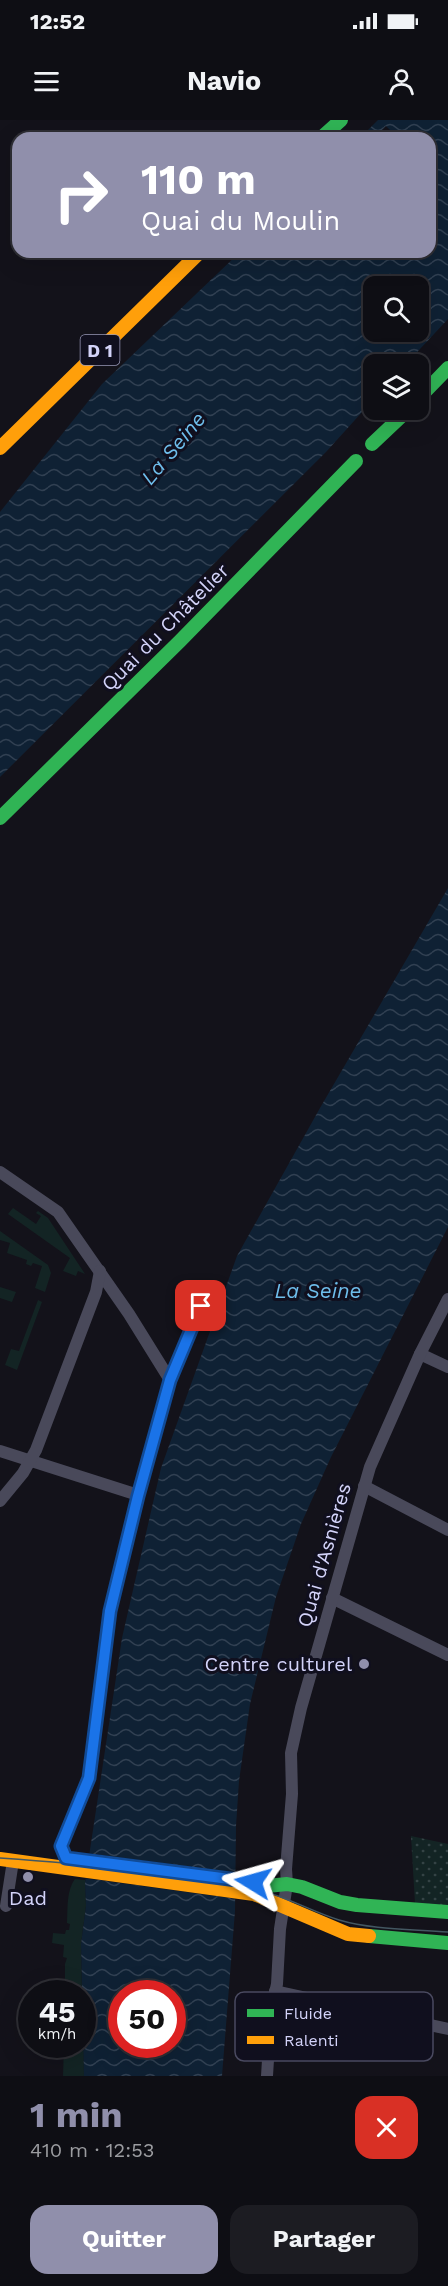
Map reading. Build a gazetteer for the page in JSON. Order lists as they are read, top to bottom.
{
  "streets": {
    "main road": ["D 1", "Quai du Châtelier"],
    "street": ["Quai d'Asnières"]
  },
  "water": ["La Seine"],
  "places": ["Centre culturel", "Dad"],
  "legend": ["Fluide", "Ralenti"],
  "page": {
    "status": "12:52",
    "header": "Navio",
    "turn": ["110 m", "Quai du Moulin"],
    "speed": "45 km/h",
    "limit": "50",
    "heading": ["1 min", "410 m · 12:53"],
    "buttons": ["Quitter", "Partager"]
  }
}
